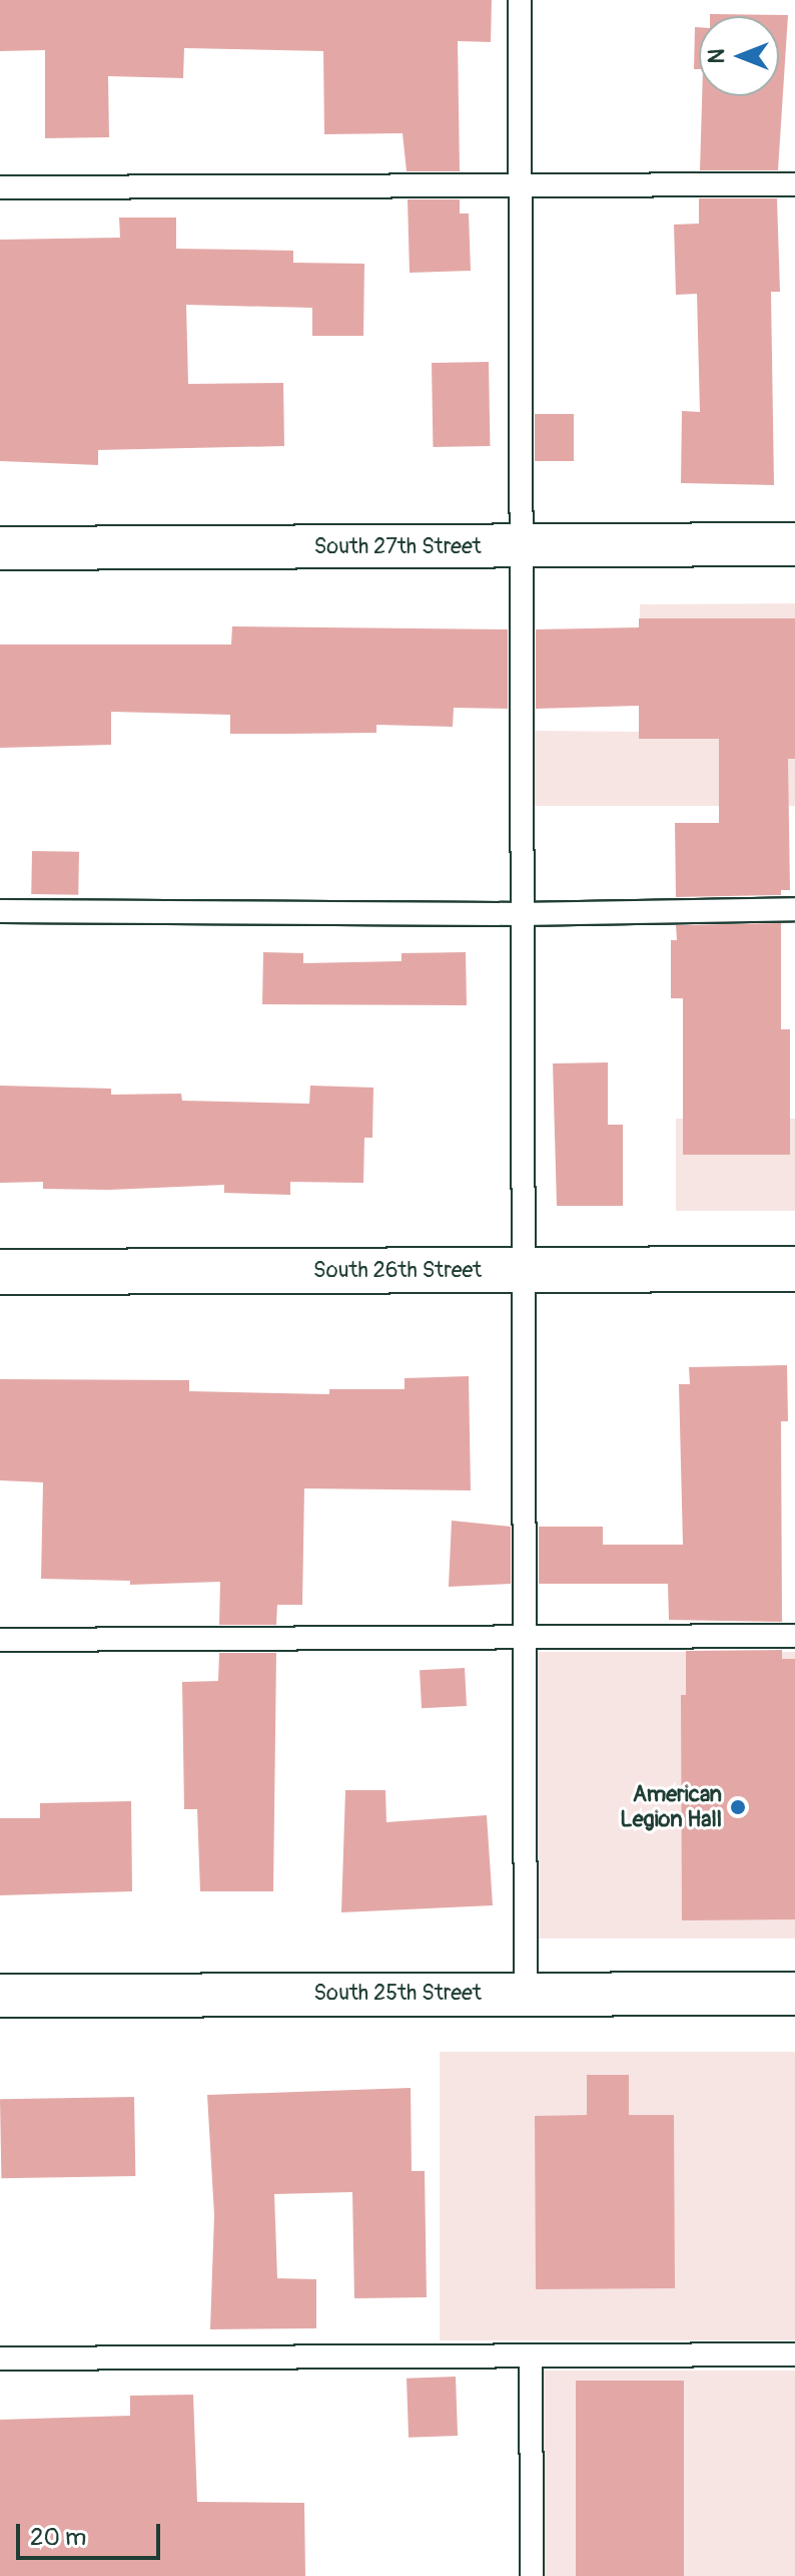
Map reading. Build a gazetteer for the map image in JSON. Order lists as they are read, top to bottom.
{
  "streets": {
    "street": ["South 27th Street", "South 26th Street", "South 25th Street"]
  },
  "places": ["American Legion Hall"],
  "scale_bar": "20 m",
  "north": "left"
}
